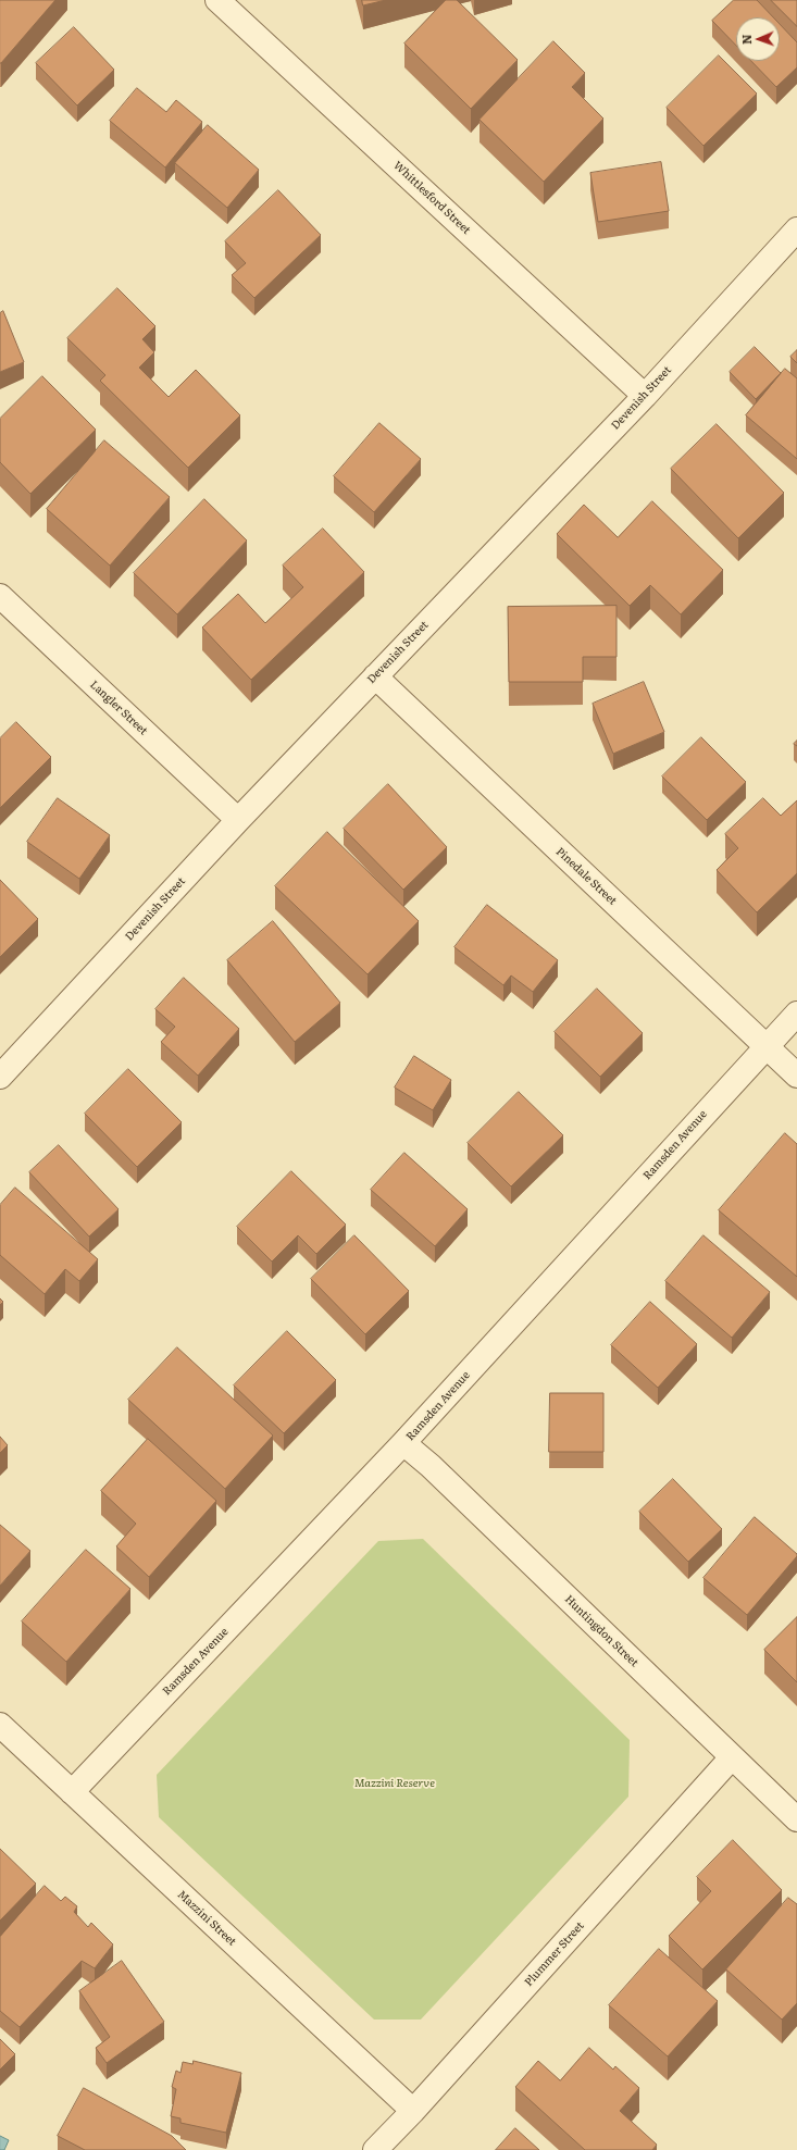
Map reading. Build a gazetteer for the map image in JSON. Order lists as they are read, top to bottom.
{
  "streets": {
    "street": [
      "Whittlesford Street",
      "Devenish Street",
      "Langler Street",
      "Pinedale Street",
      "Ramsden Avenue",
      "Huntingdon Street",
      "Mazzini Street",
      "Plummer Street"
    ]
  },
  "crossings": [
    ["Whittlesford Street", "Devenish Street"],
    ["Devenish Street", "Langler Street"],
    ["Devenish Street", "Pinedale Street"],
    ["Pinedale Street", "Ramsden Avenue"],
    ["Ramsden Avenue", "Huntingdon Street"],
    ["Ramsden Avenue", "Mazzini Street"],
    ["Huntingdon Street", "Plummer Street"],
    ["Mazzini Street", "Plummer Street"]
  ],
  "parks": ["Mazzini Reserve"],
  "north": "left"
}
